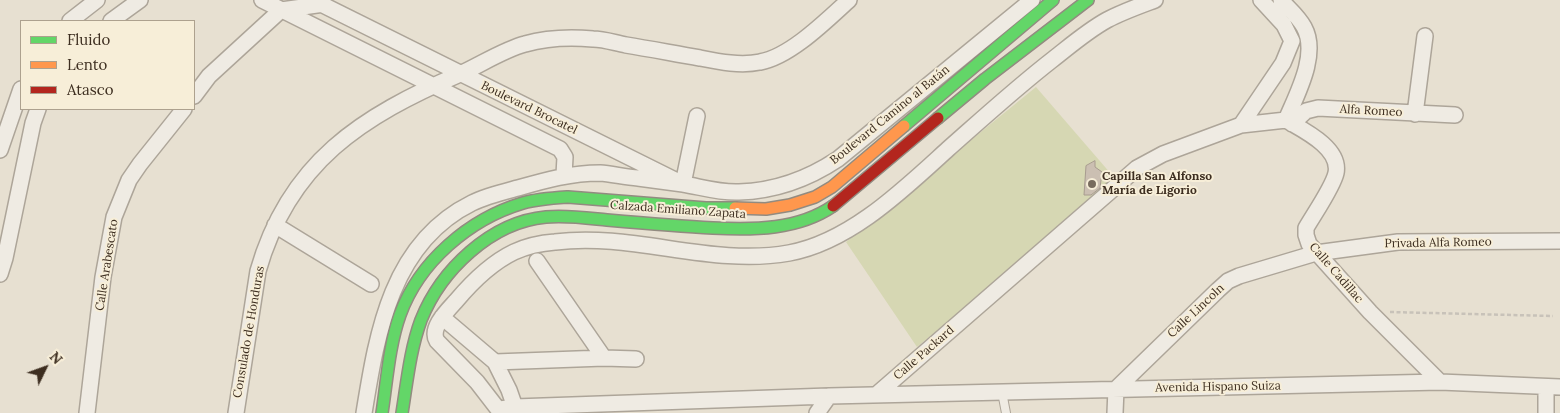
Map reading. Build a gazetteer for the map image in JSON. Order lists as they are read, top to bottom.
{
  "streets": {
    "main road": ["Calzada Emiliano Zapata"],
    "street": [
      "Boulevard Brocatel",
      "Alfa Romeo",
      "Boulevard Camino al Batán",
      "Privada Alfa Romeo",
      "Calle Arabescato",
      "Calle Cadillac",
      "Calle Lincoln",
      "Consulado de Honduras",
      "Calle Packard",
      "Avenida Hispano Suiza"
    ]
  },
  "crossings": [
    ["Boulevard Brocatel", "Boulevard Camino al Batán"],
    ["Boulevard Brocatel", "Consulado de Honduras"],
    ["Alfa Romeo", "Calle Cadillac"],
    ["Alfa Romeo", "Calle Packard"],
    ["Privada Alfa Romeo", "Calle Cadillac"],
    ["Privada Alfa Romeo", "Calle Lincoln"],
    ["Calle Cadillac", "Calle Lincoln"],
    ["Calle Cadillac", "Calle Packard"],
    ["Calle Cadillac", "Avenida Hispano Suiza"],
    ["Calle Lincoln", "Avenida Hispano Suiza"],
    ["Calle Packard", "Avenida Hispano Suiza"]
  ],
  "places": ["Capilla San Alfonso María de Ligorio"],
  "legend": ["Fluido", "Lento", "Atasco"],
  "north": "top right"
}
